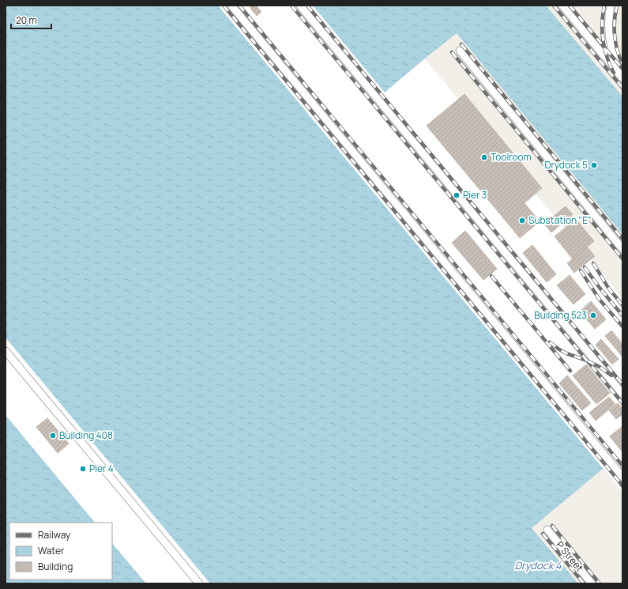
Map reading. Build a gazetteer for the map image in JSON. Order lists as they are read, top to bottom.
{
  "streets": {
    "lane": ["P Street"]
  },
  "water": ["Drydock 4"],
  "places": [
    "Toolroom",
    "Drydock 5",
    "Pier 3",
    "Substation \"E\"",
    "Building 523",
    "Building 408",
    "Pier 4"
  ],
  "legend": ["Railway", "Water", "Building"],
  "scale_bar": "20 m"
}
